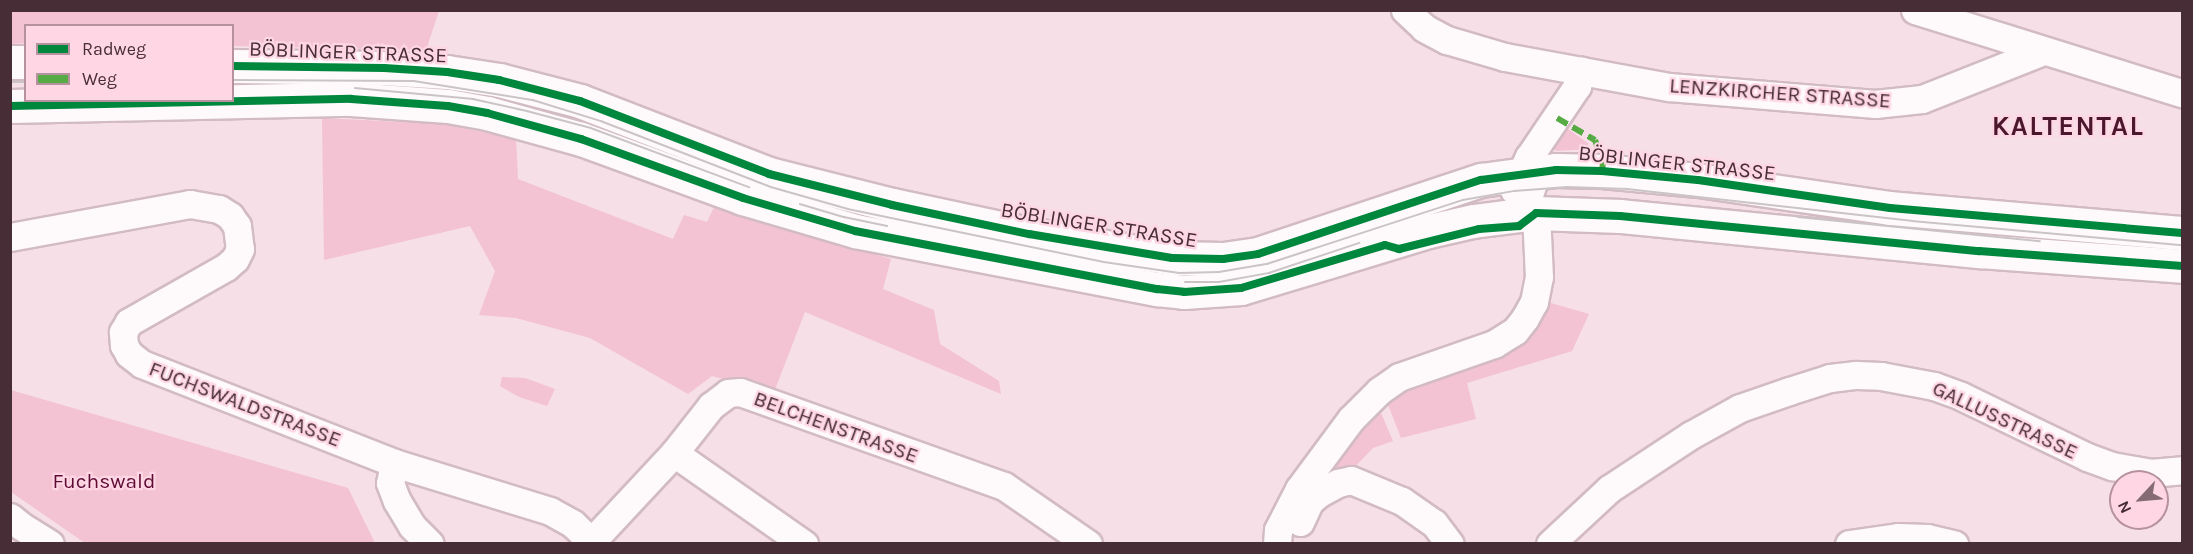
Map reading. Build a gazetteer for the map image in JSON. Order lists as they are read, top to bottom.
{
  "streets": {
    "main road": ["BÖBLINGER STRASSE"],
    "street": [
      "LENZKIRCHER STRASSE",
      "FUCHSWALDSTRASSE",
      "GALLUSSTRASSE",
      "BELCHENSTRASSE"
    ]
  },
  "crossings": [
    ["FUCHSWALDSTRASSE", "BELCHENSTRASSE"]
  ],
  "districts": ["KALTENTAL"],
  "parks": ["Fuchswald"],
  "legend": ["Radweg", "Weg"],
  "north": "bottom left"
}
